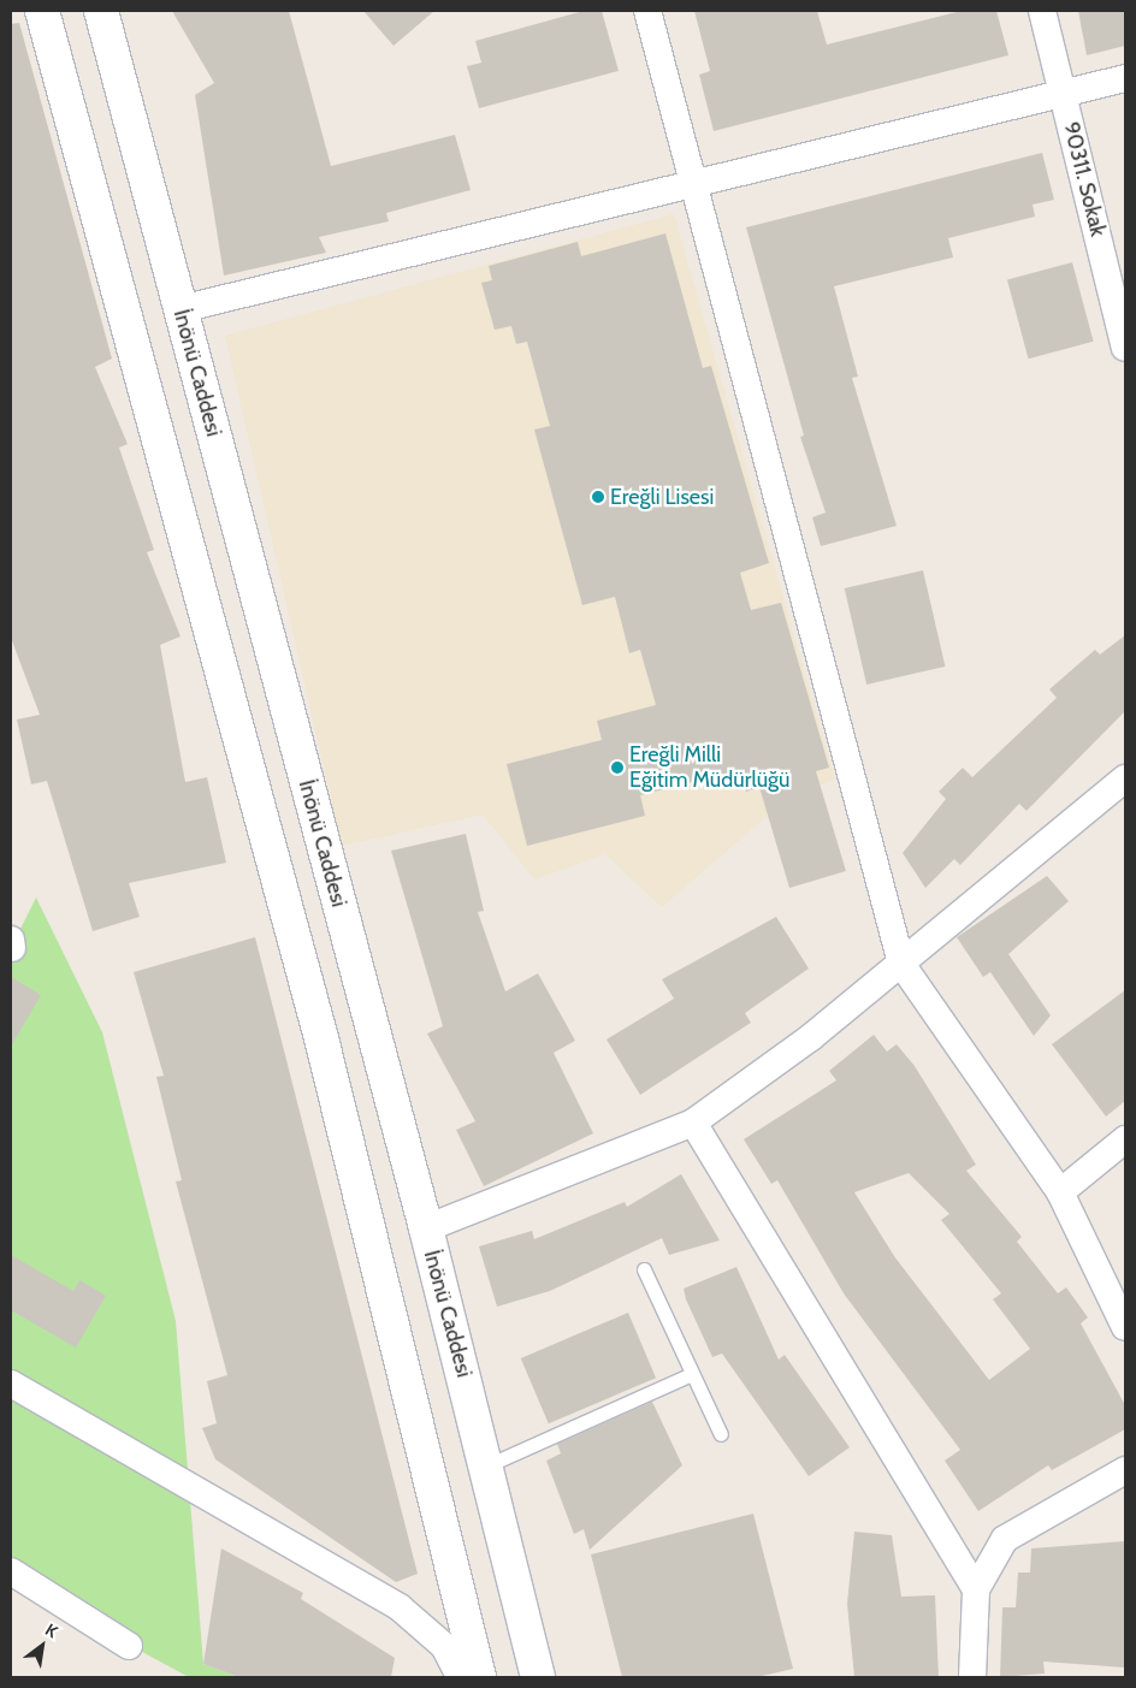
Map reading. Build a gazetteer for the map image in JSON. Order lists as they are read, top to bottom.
{
  "streets": {
    "main road": ["İnönü Caddesi"],
    "street": ["90311. Sokak"]
  },
  "places": ["Ereğli Lisesi", "Ereğli Milli Eğitim Müdürlüğü"],
  "north": "top right"
}
